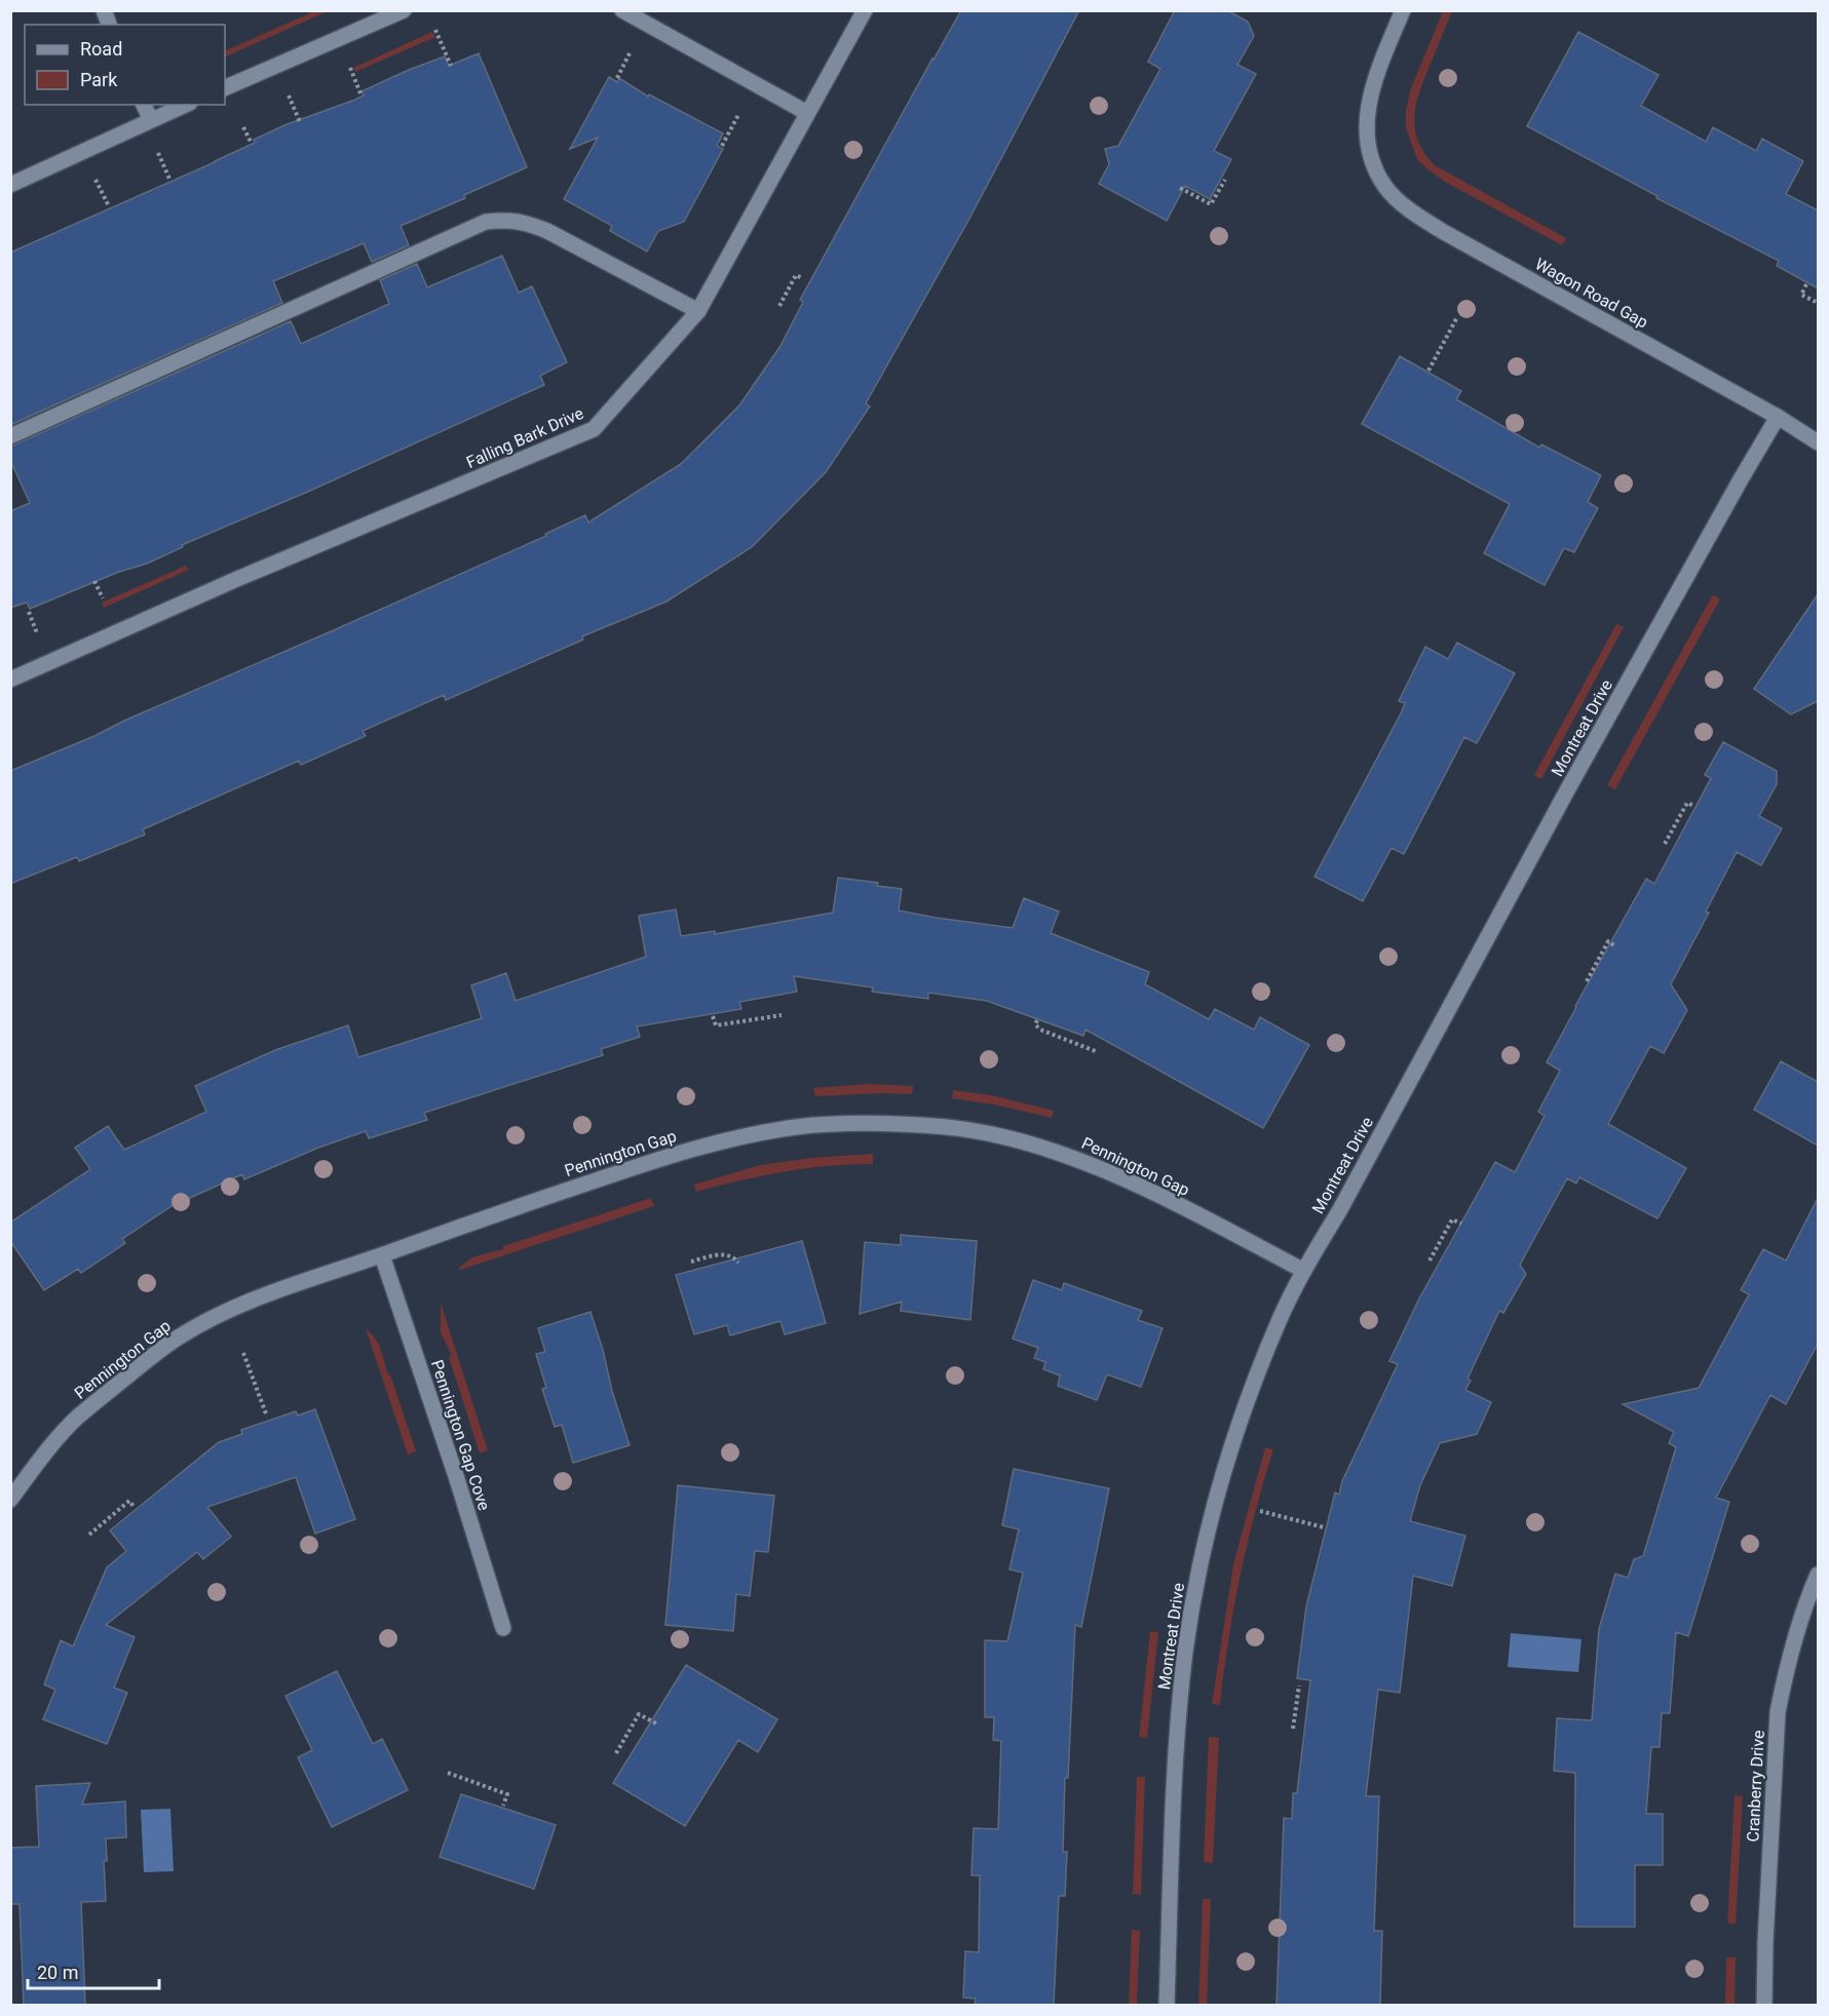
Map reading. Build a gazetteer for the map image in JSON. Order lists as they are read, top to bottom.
{
  "streets": {
    "street": [
      "Wagon Road Gap",
      "Falling Bark Drive",
      "Montreat Drive",
      "Pennington Gap",
      "Pennington Gap Cove",
      "Cranberry Drive"
    ]
  },
  "crossings": [
    ["Wagon Road Gap", "Montreat Drive"],
    ["Montreat Drive", "Pennington Gap"],
    ["Pennington Gap", "Pennington Gap Cove"]
  ],
  "legend": ["Road", "Park"],
  "scale_bar": "20 m"
}
